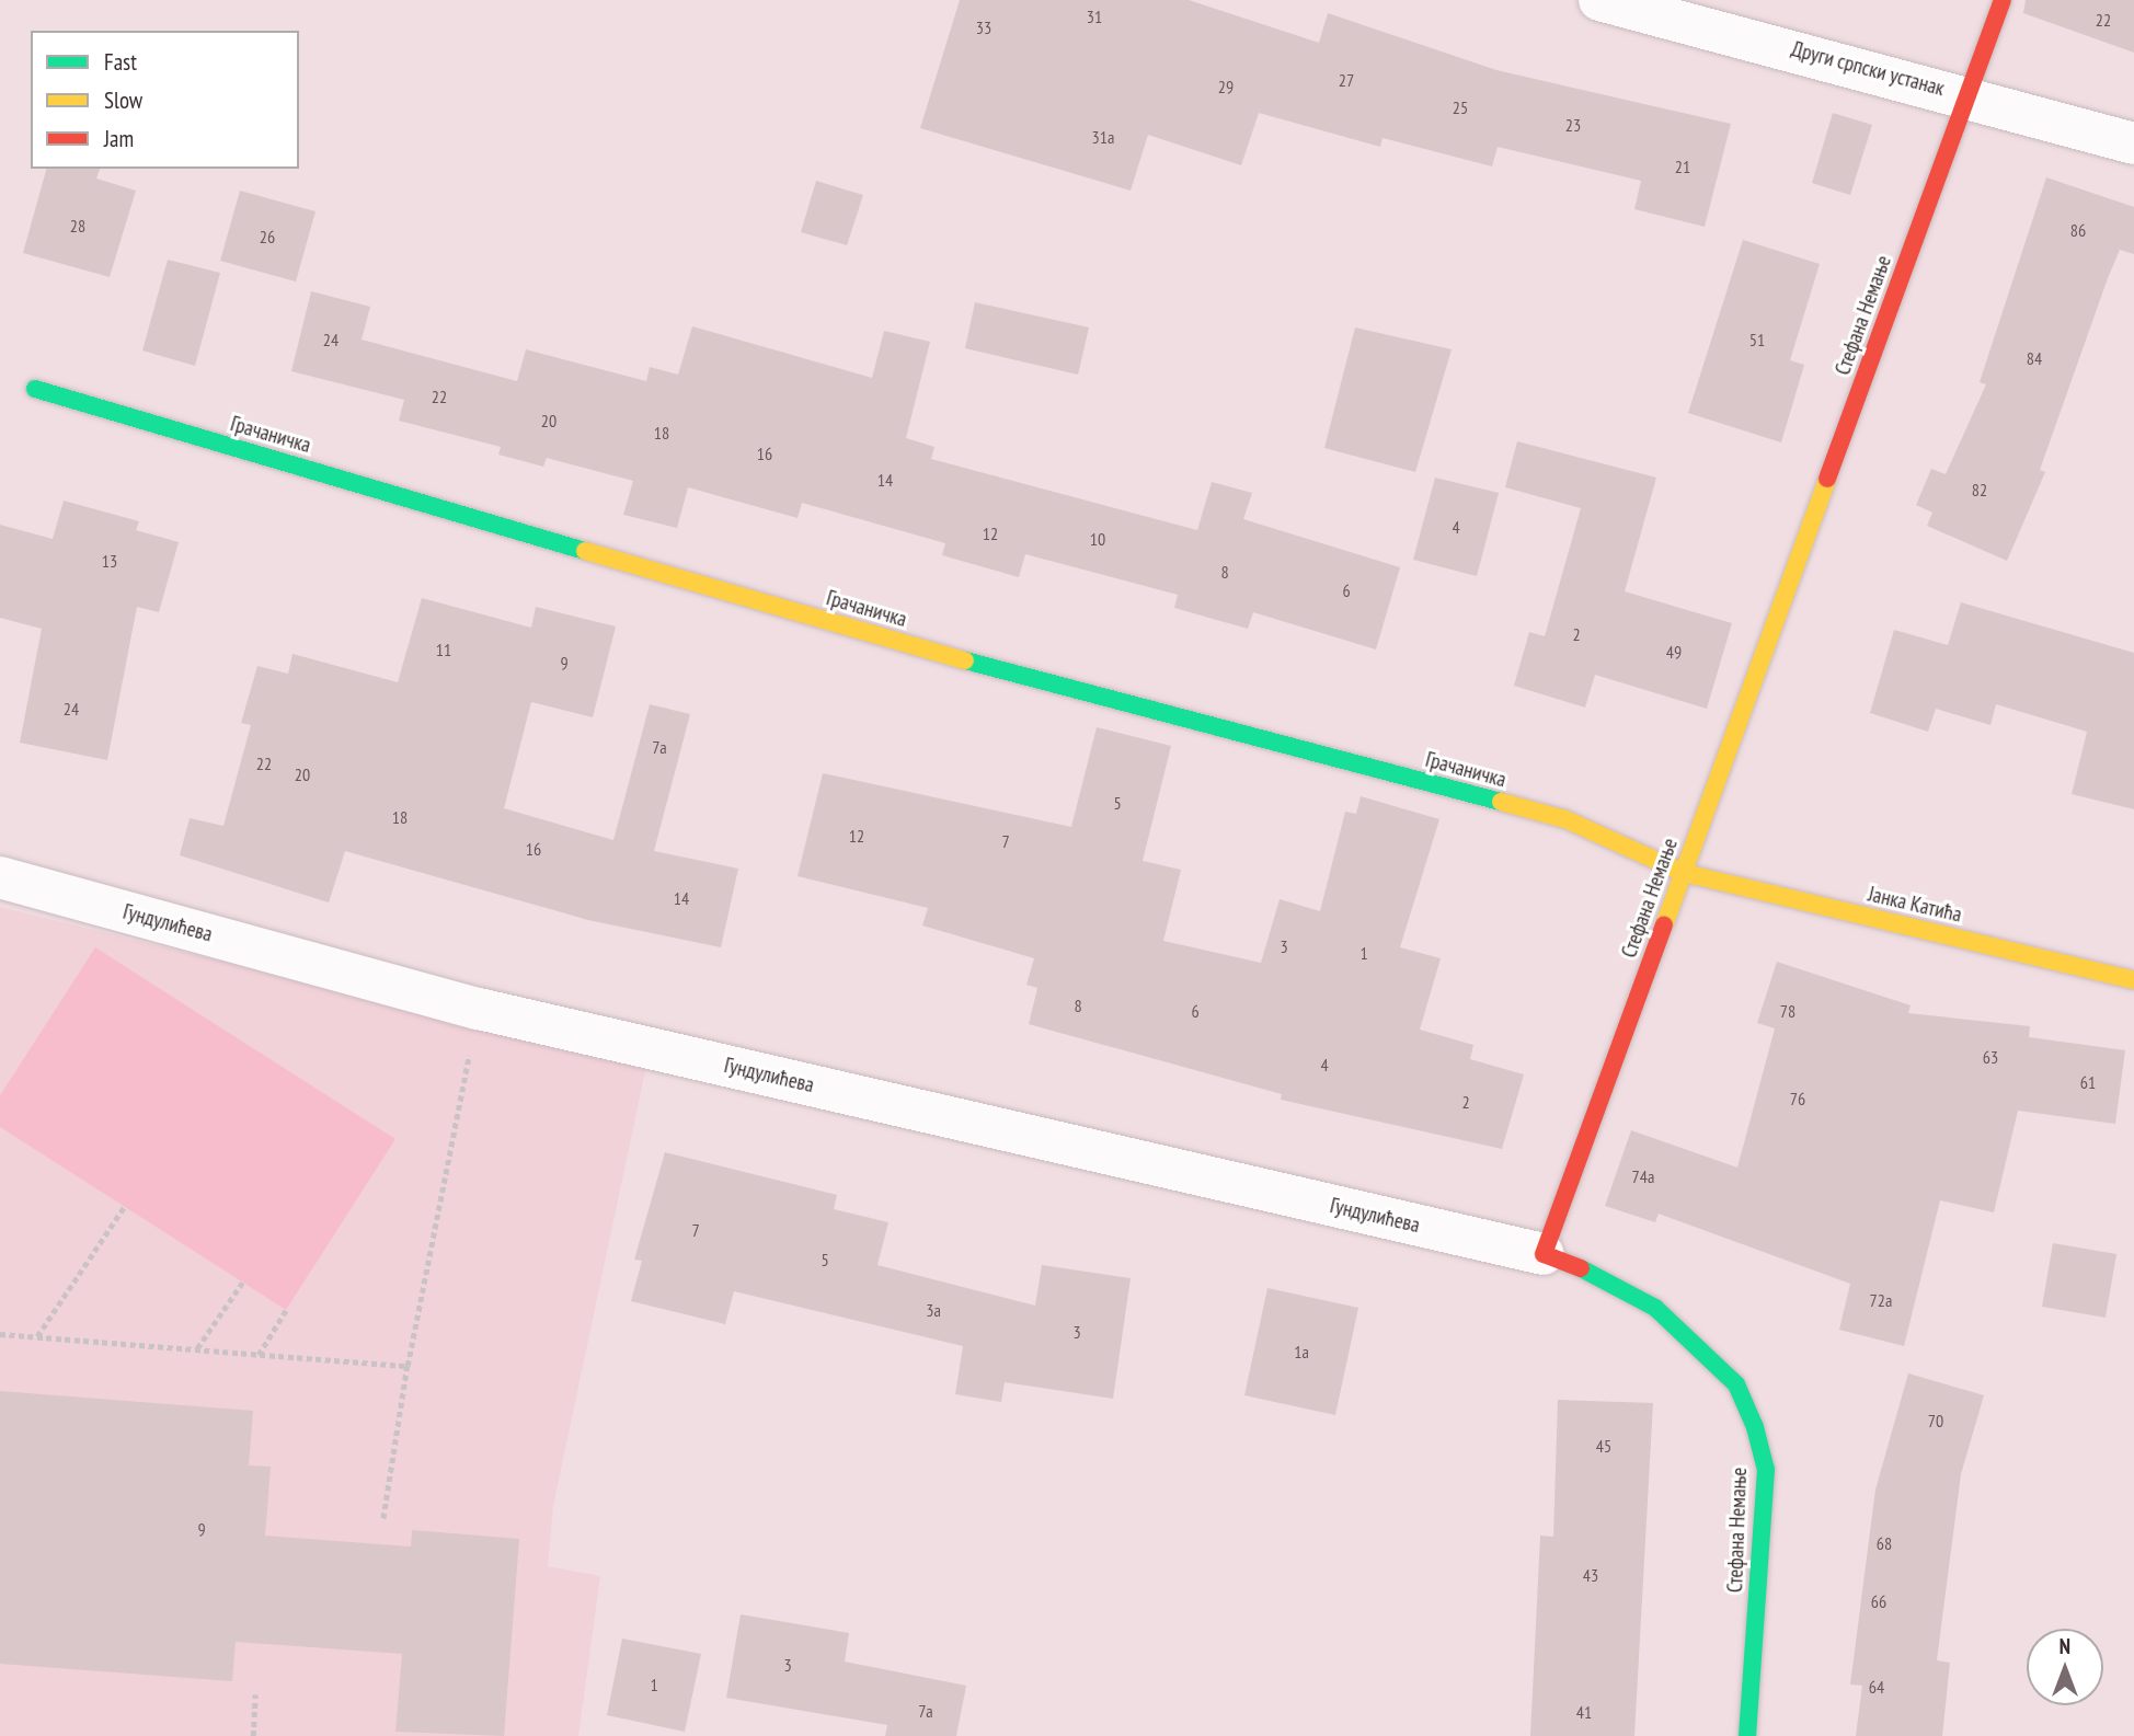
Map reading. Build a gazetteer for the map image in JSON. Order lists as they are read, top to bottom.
{
  "streets": {
    "street": [
      "Други српски устанак",
      "Стефана Немање",
      "Грачаничка",
      "Јанка Катића",
      "Гундулићева"
    ]
  },
  "crossings": [
    ["Други српски устанак", "Стефана Немање"],
    ["Стефана Немање", "Грачаничка"],
    ["Стефана Немање", "Јанка Катића"],
    ["Стефана Немање", "Гундулићева"],
    ["Грачаничка", "Јанка Катића"]
  ],
  "house_numbers": [
    "31",
    "22",
    "33",
    "27",
    "29",
    "25",
    "23",
    "31a",
    "21",
    "28",
    "86",
    "26",
    "24",
    "51",
    "84",
    "22",
    "20",
    "18",
    "16",
    "14",
    "82",
    "4",
    "12",
    "10",
    "13",
    "8",
    "6",
    "2",
    "11",
    "49",
    "9",
    "24",
    "7a",
    "22",
    "20",
    "5",
    "18",
    "12",
    "7",
    "16",
    "14",
    "3",
    "1",
    "8",
    "6",
    "78",
    "63",
    "4",
    "61",
    "76",
    "2",
    "74a",
    "7",
    "5",
    "72a",
    "3a",
    "3",
    "1a",
    "70",
    "45",
    "9",
    "68",
    "43",
    "66",
    "3",
    "1",
    "64",
    "7a",
    "41"
  ],
  "legend": ["Fast", "Slow", "Jam"],
  "north": "top"
}
